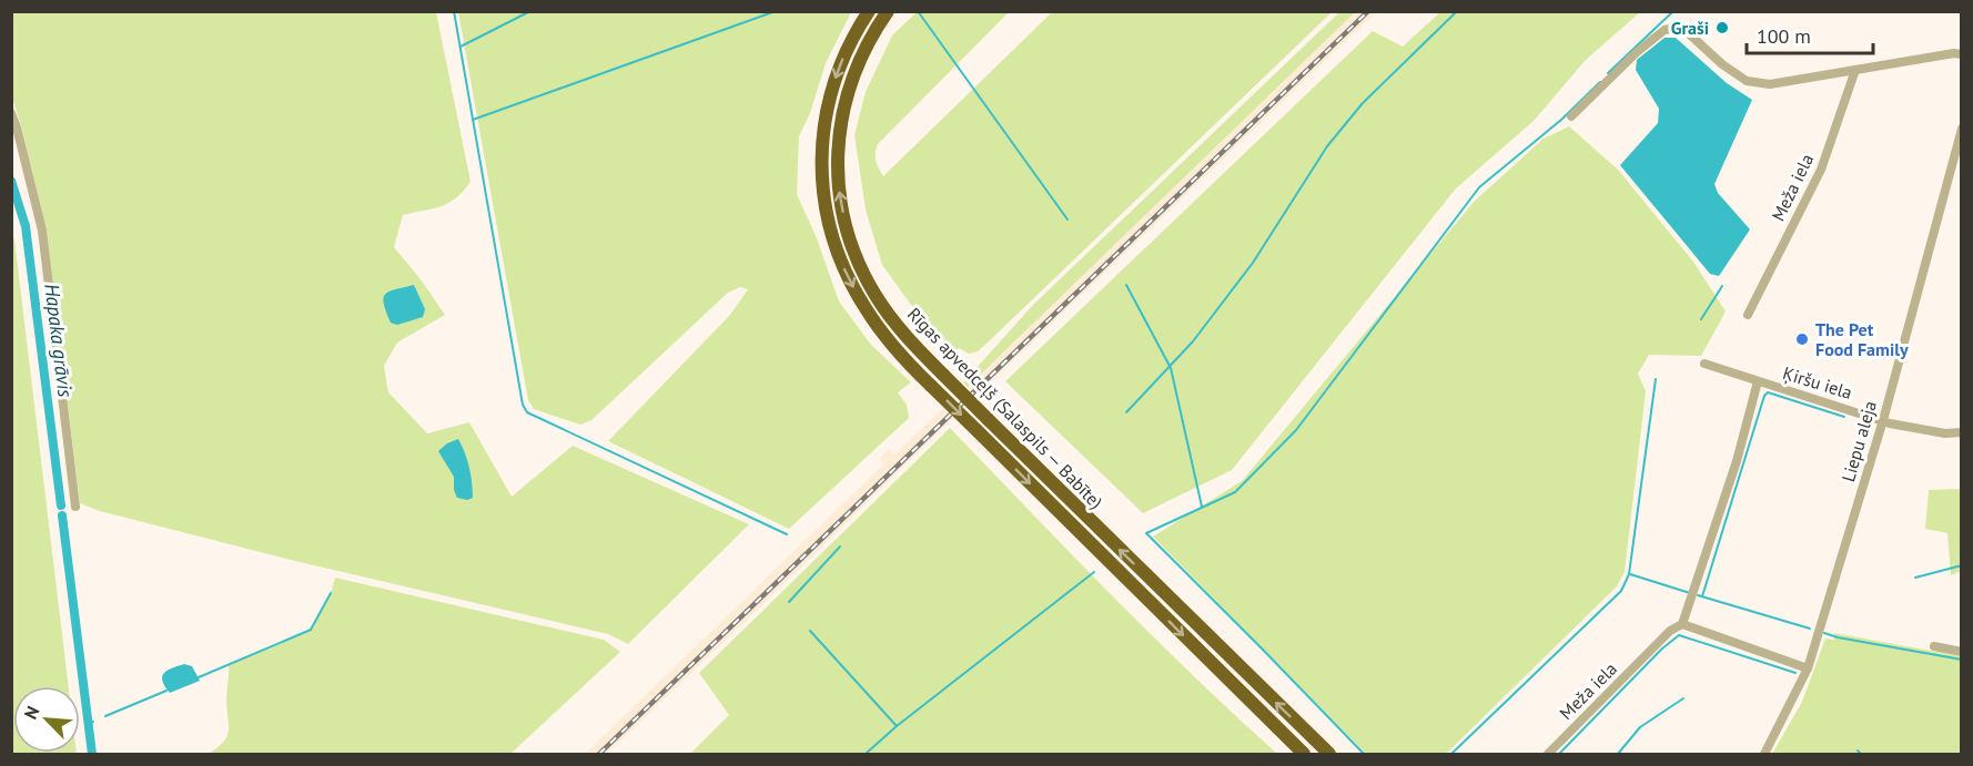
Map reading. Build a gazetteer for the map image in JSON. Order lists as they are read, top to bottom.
{
  "streets": {
    "highway": ["Rīgas apvedceļš (Salaspils — Babīte)"],
    "street": ["Meža iela", "Ķiršu iela", "Liepu aleja"]
  },
  "crossings": [
    ["Ķiršu iela", "Liepu aleja"]
  ],
  "water": ["Hapaka grāvis"],
  "places": ["Graši", "The Pet Food Family"],
  "scale_bar": "100 m",
  "north": "top left"
}
